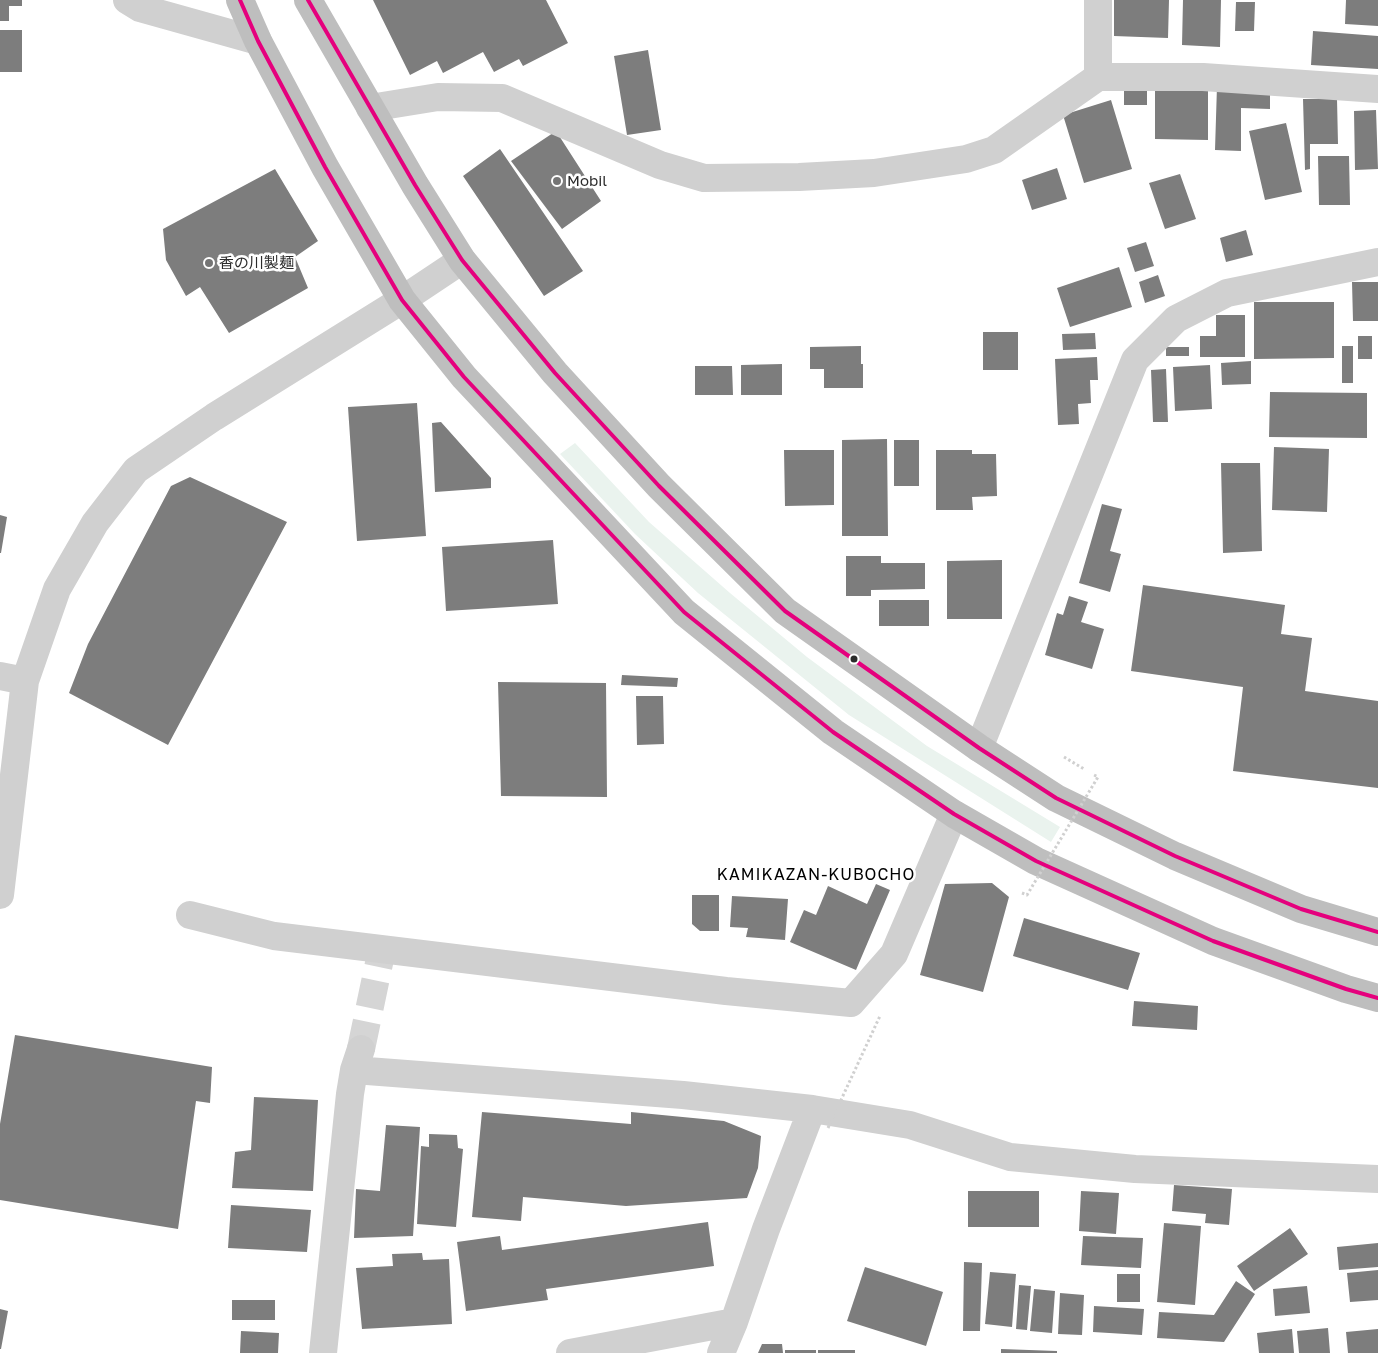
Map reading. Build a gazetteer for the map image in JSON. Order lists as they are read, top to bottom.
{
  "districts": ["KAMIKAZAN-KUBOCHO"],
  "places": ["Mobil", "香の川製麺"]
}
